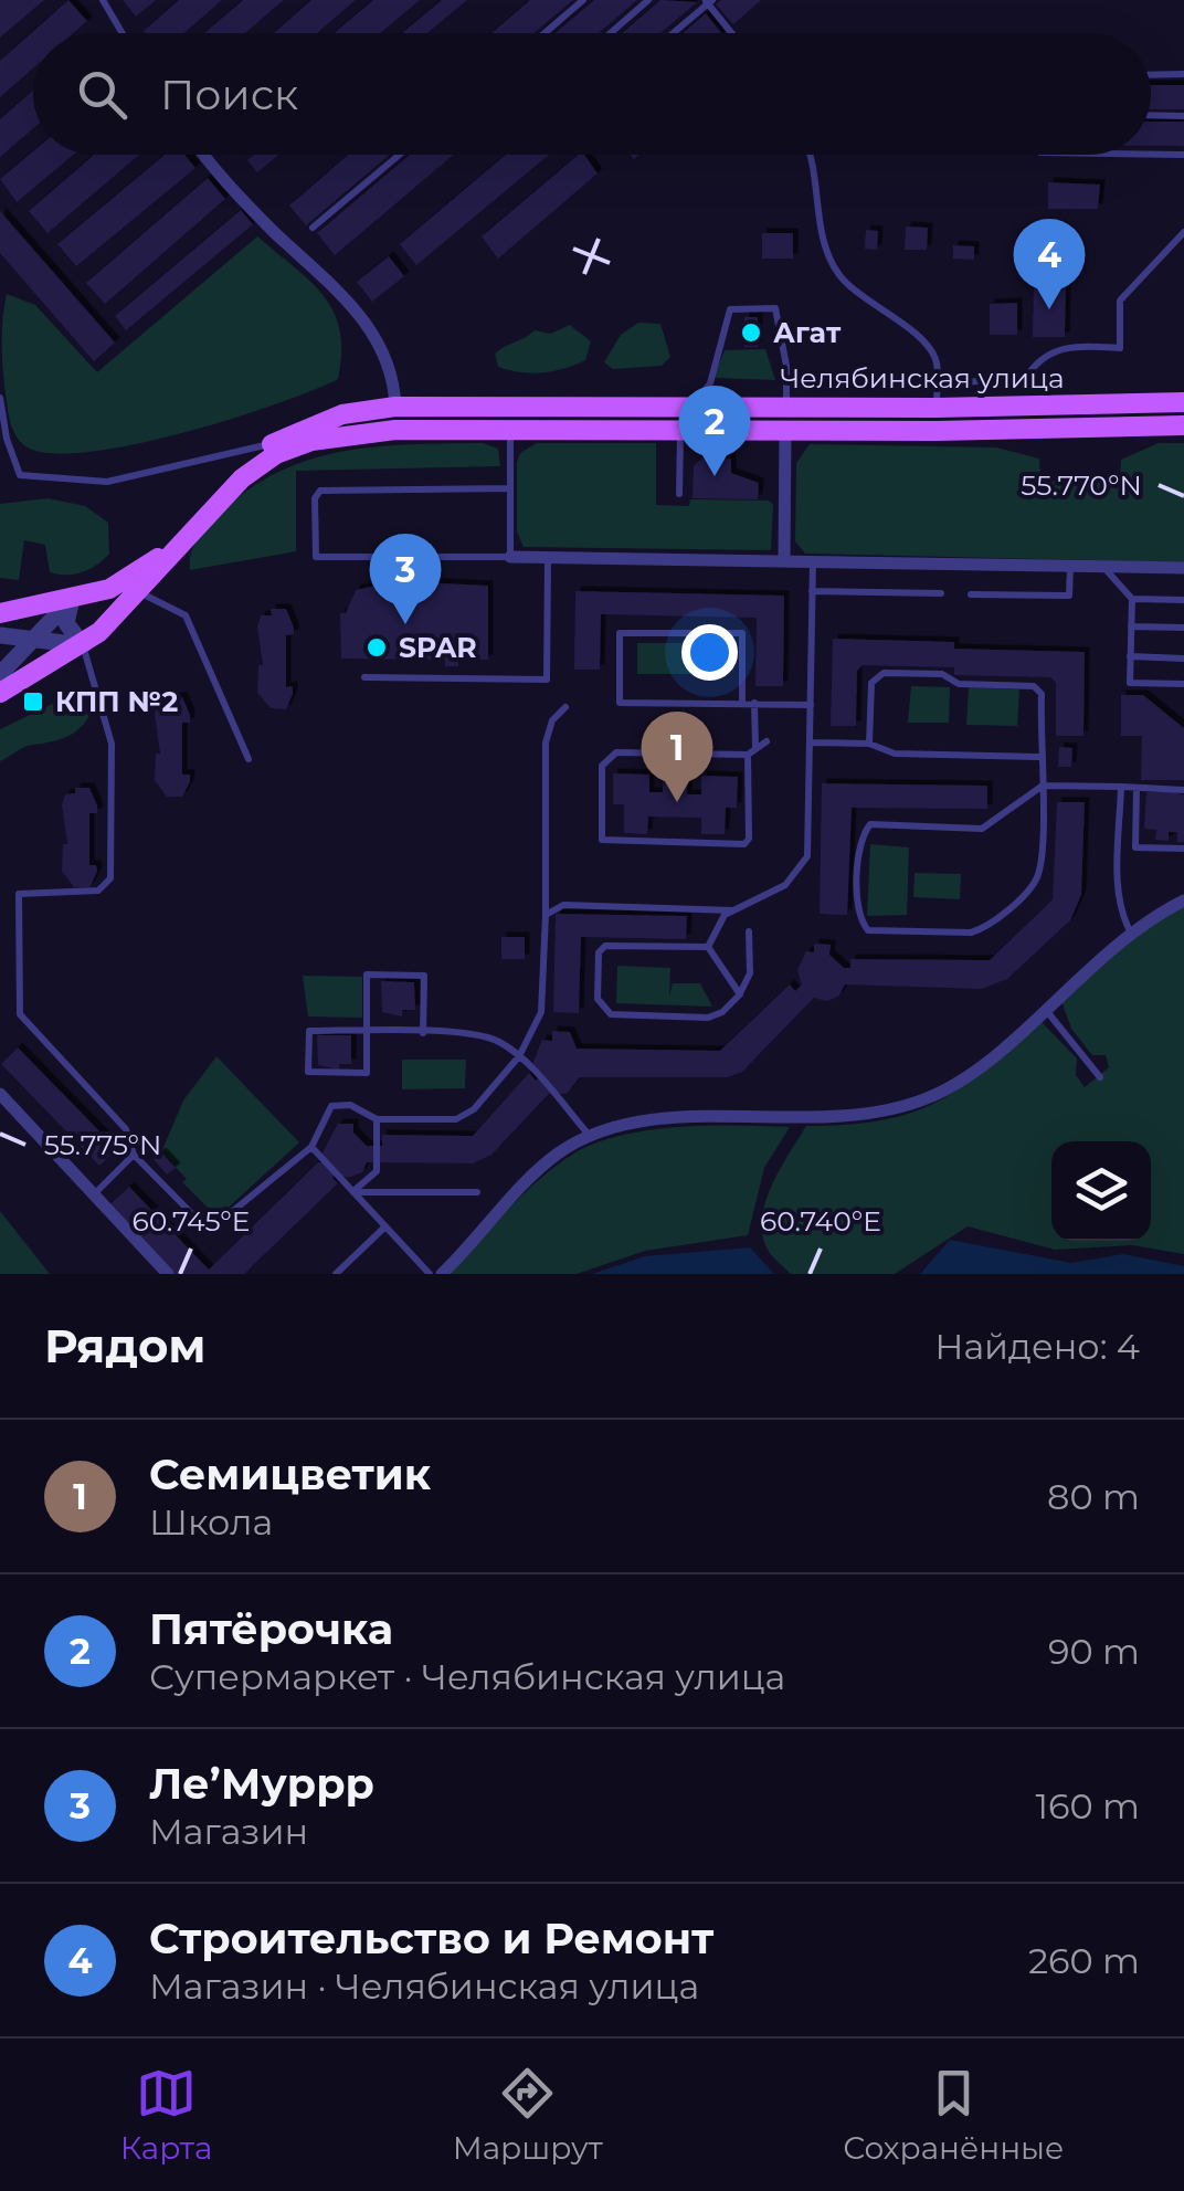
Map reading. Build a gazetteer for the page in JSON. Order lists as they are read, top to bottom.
{
  "streets": {
    "main road": ["Челябинская улица"]
  },
  "places": {
    "other": ["Агат", "SPAR"],
    "transit": ["КПП №2"]
  },
  "page": {
    "search": "Поиск",
    "pins": [
      "4",
      "2",
      "3",
      "1"
    ],
    "heading": ["Рядом", "Найдено: 4"],
    "list": [
      {
        "mark": "1",
        "name": "Семицветик",
        "note": "Школа",
        "value": "80 m"
      },
      {
        "mark": "2",
        "name": "Пятёрочка",
        "note": "Супермаркет · Челябинская улица",
        "value": "90 m"
      },
      {
        "mark": "3",
        "name": "Ле’Муррр",
        "note": "Магазин",
        "value": "160 m"
      },
      {
        "mark": "4",
        "name": "Строительство и Ремонт",
        "note": "Магазин · Челябинская улица",
        "value": "260 m"
      }
    ],
    "nav": ["Карта", "Маршрут", "Сохранённые"]
  },
  "coordinates": [
    "55.770°N",
    "55.775°N",
    "60.745°E",
    "60.740°E"
  ]
}
